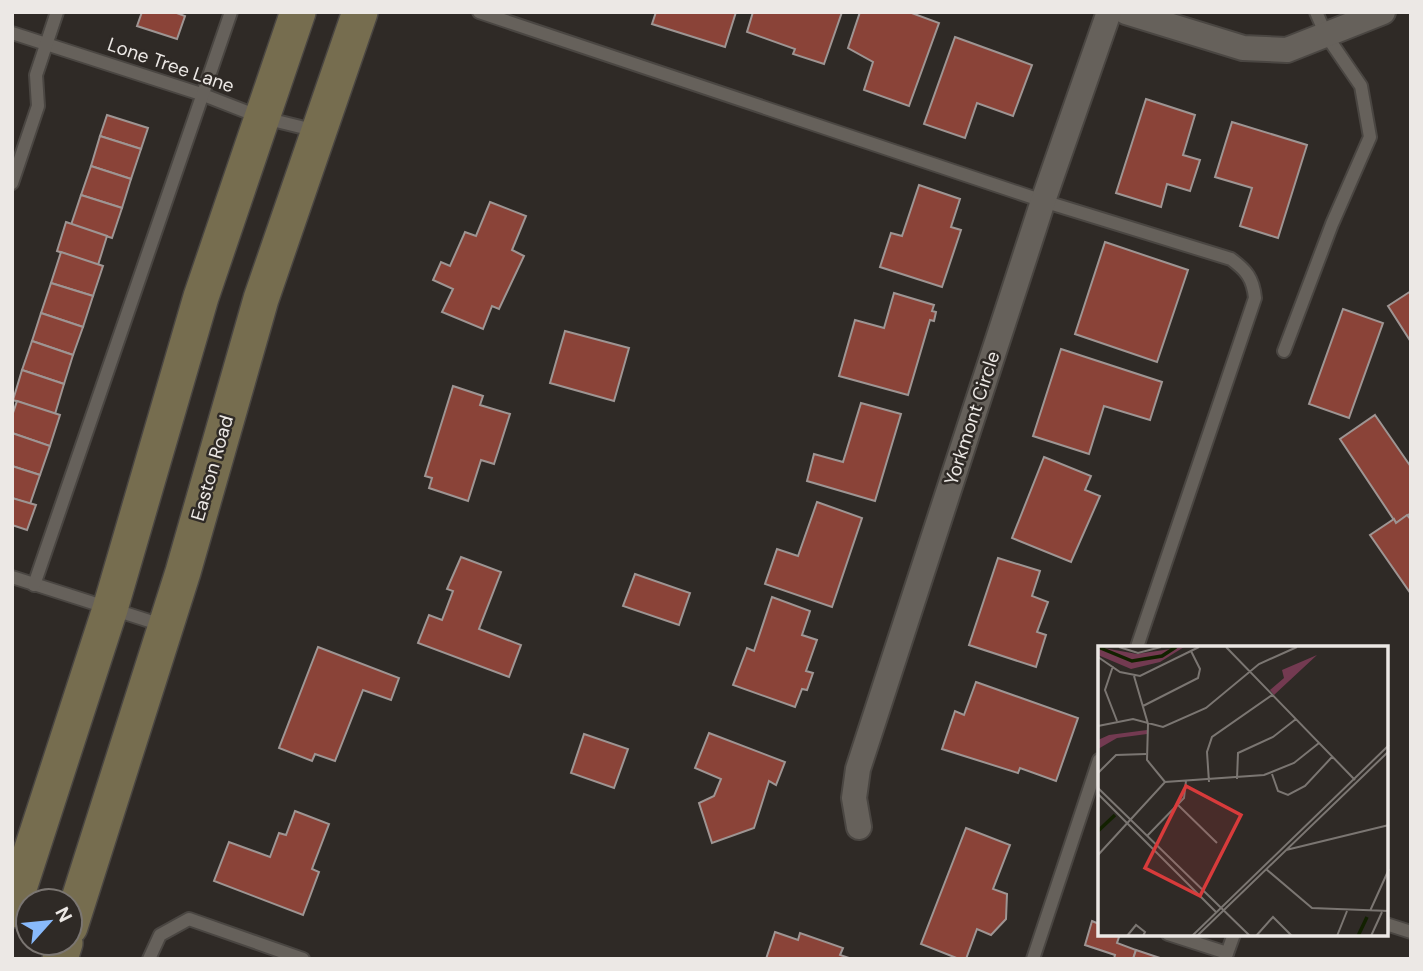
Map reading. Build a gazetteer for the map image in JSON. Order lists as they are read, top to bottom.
{
  "streets": {
    "main road": ["Easton Road"],
    "street": ["Yorkmont Circle"],
    "lane": ["Lone Tree Lane"]
  },
  "crossings": [
    ["Lone Tree Lane", "Easton Road"]
  ],
  "north": "top right"
}
